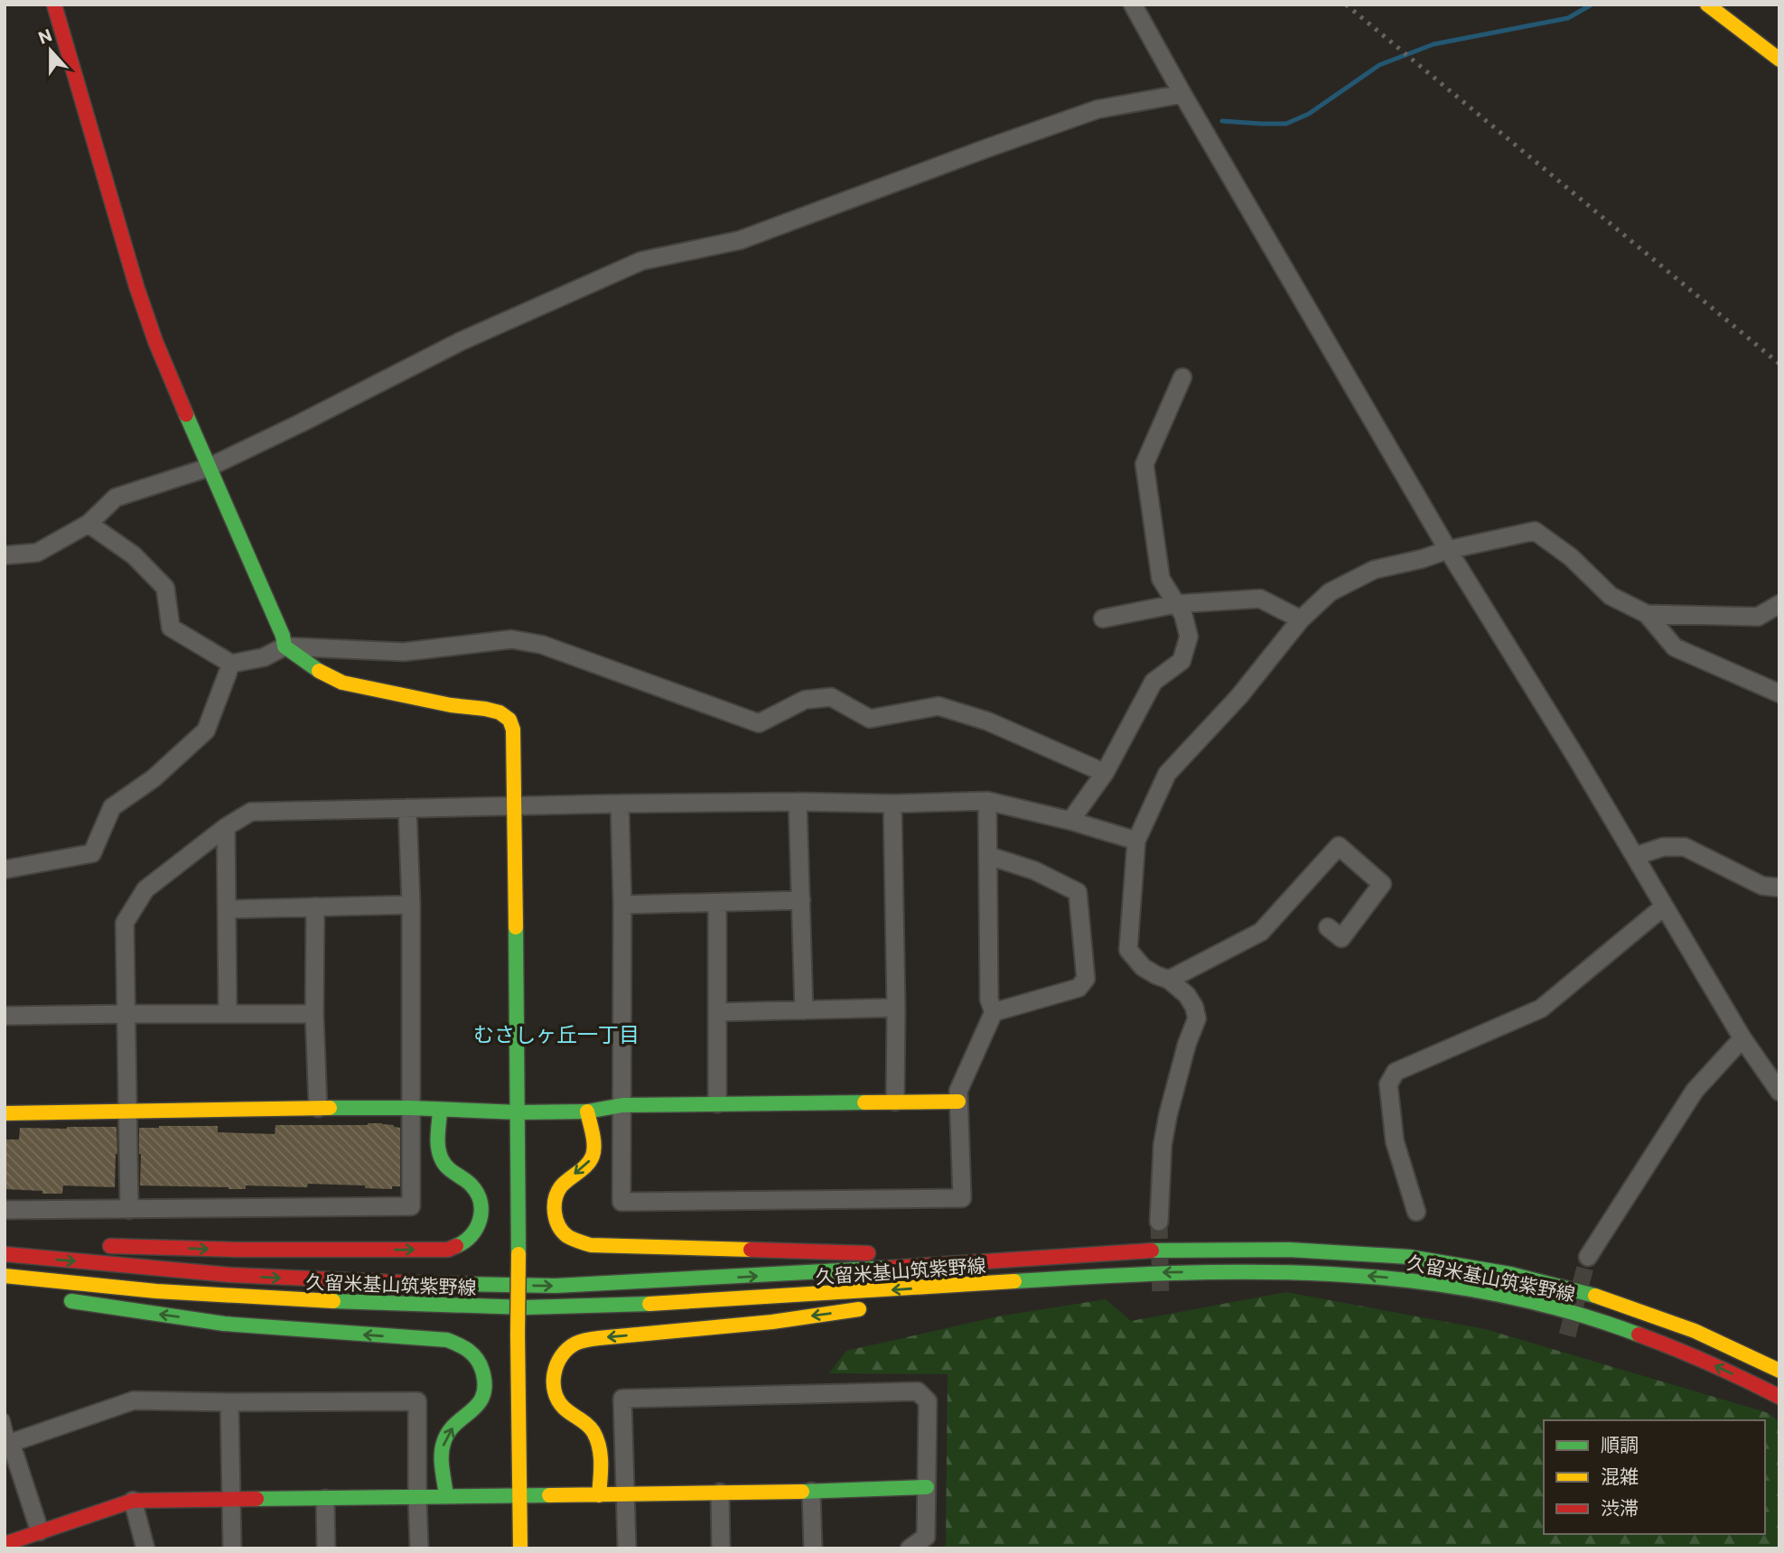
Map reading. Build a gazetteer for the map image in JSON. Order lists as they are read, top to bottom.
{
  "streets": {
    "main road": ["久留米基山筑紫野線"]
  },
  "districts": ["むさしヶ丘一丁目"],
  "legend": ["順調", "混雑", "渋滞"],
  "north": "top"
}
